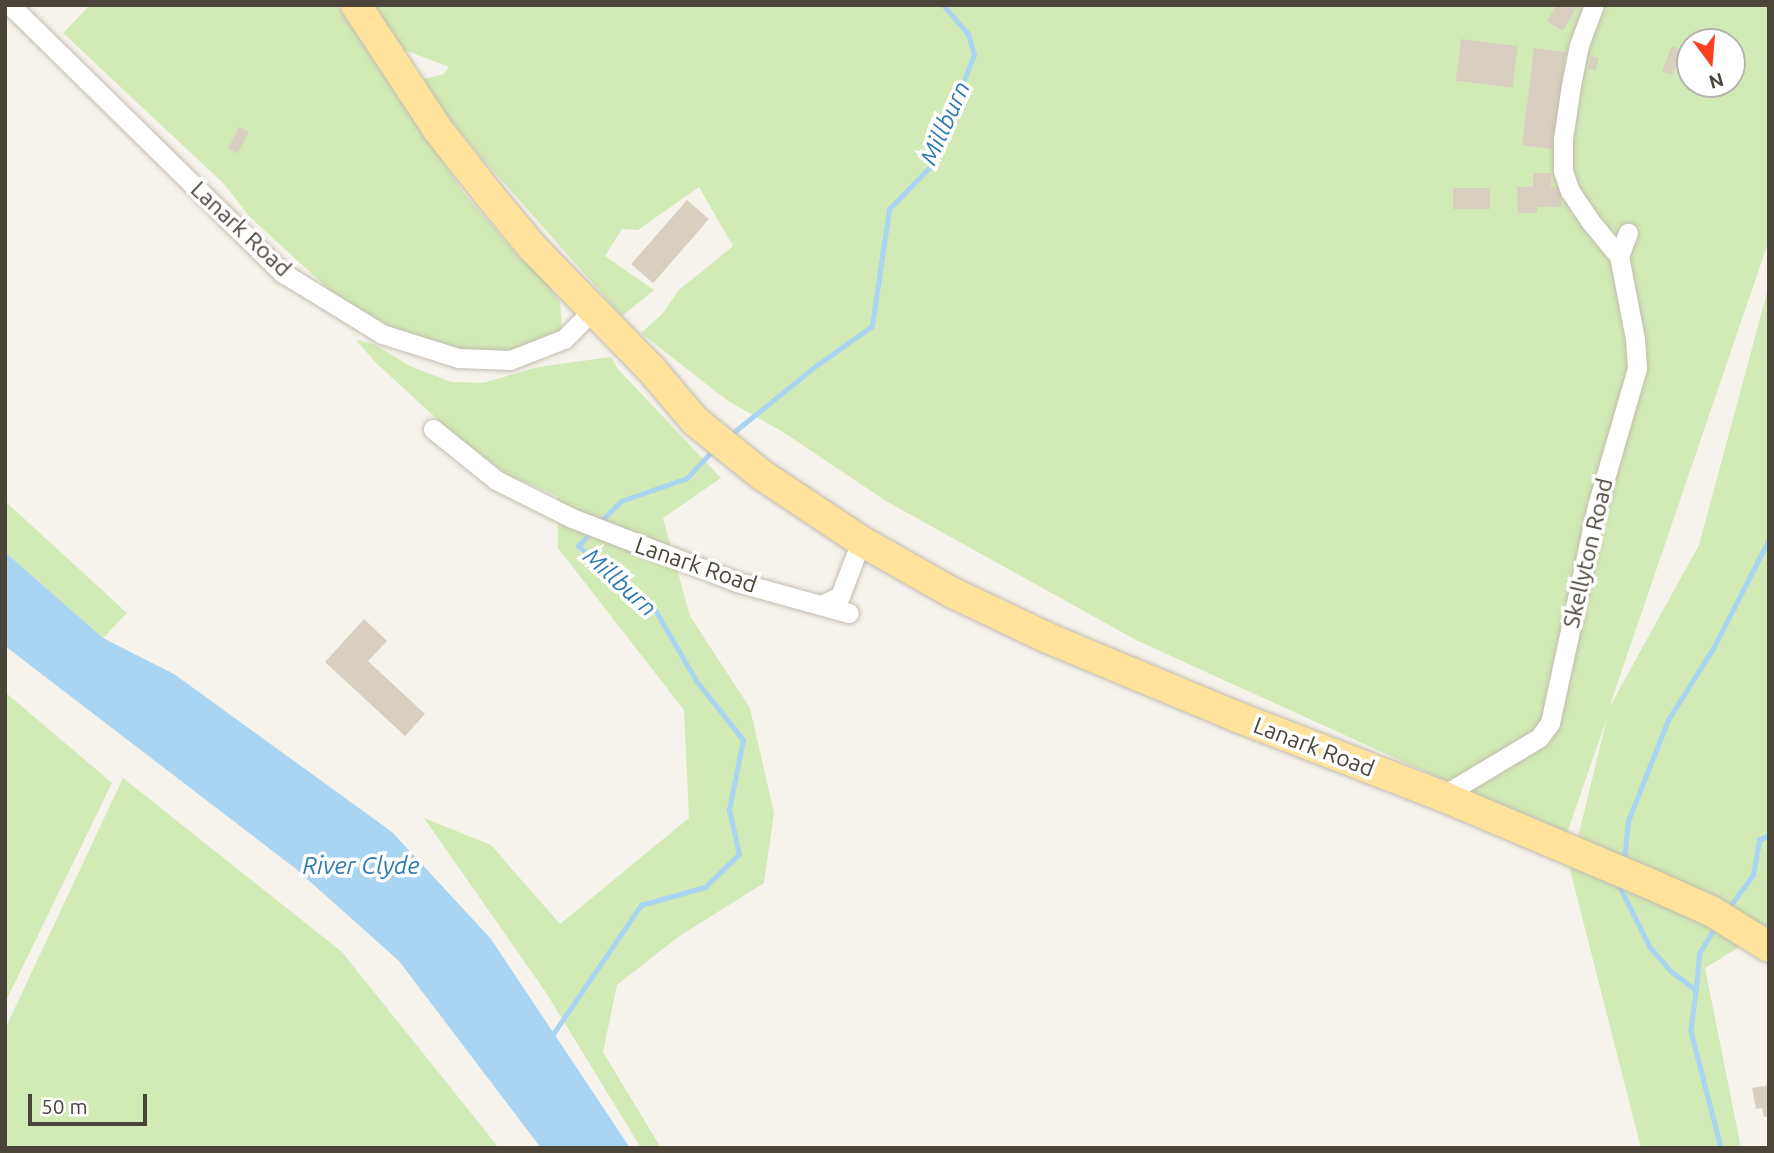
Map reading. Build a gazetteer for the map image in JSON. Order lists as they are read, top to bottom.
{
  "streets": {
    "main road": ["Lanark Road"],
    "street": ["Skellyton Road"]
  },
  "crossings": [
    ["Lanark Road", "Skellyton Road"]
  ],
  "water": ["Millburn", "River Clyde"],
  "scale_bar": "50 m",
  "north": "bottom"
}
